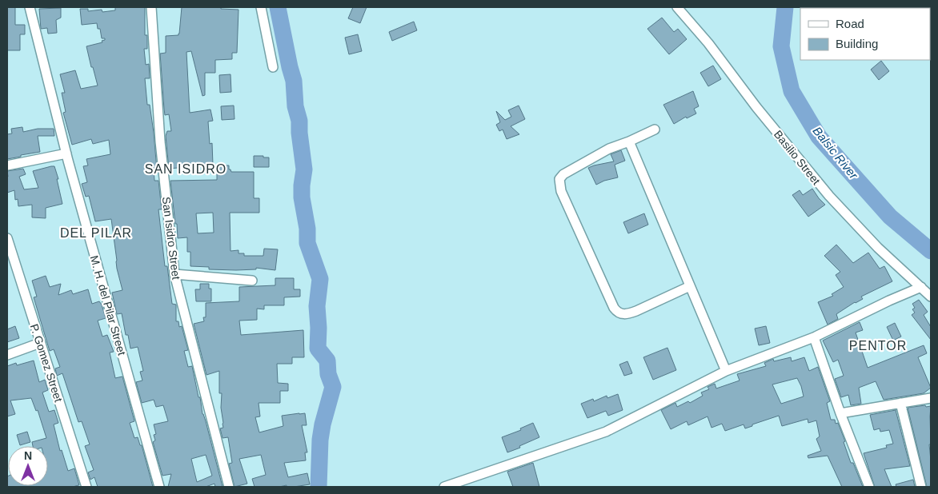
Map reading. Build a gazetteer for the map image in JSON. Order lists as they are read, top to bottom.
{
  "streets": {
    "street": [
      "Basilio Street",
      "San Isidro Street",
      "M. H. del Pilar Street",
      "P. Gomez Street"
    ]
  },
  "districts": ["SAN ISIDRO", "DEL PILAR", "PENTOR"],
  "water": ["Balsic River"],
  "legend": ["Road", "Building"],
  "north": "top"
}
